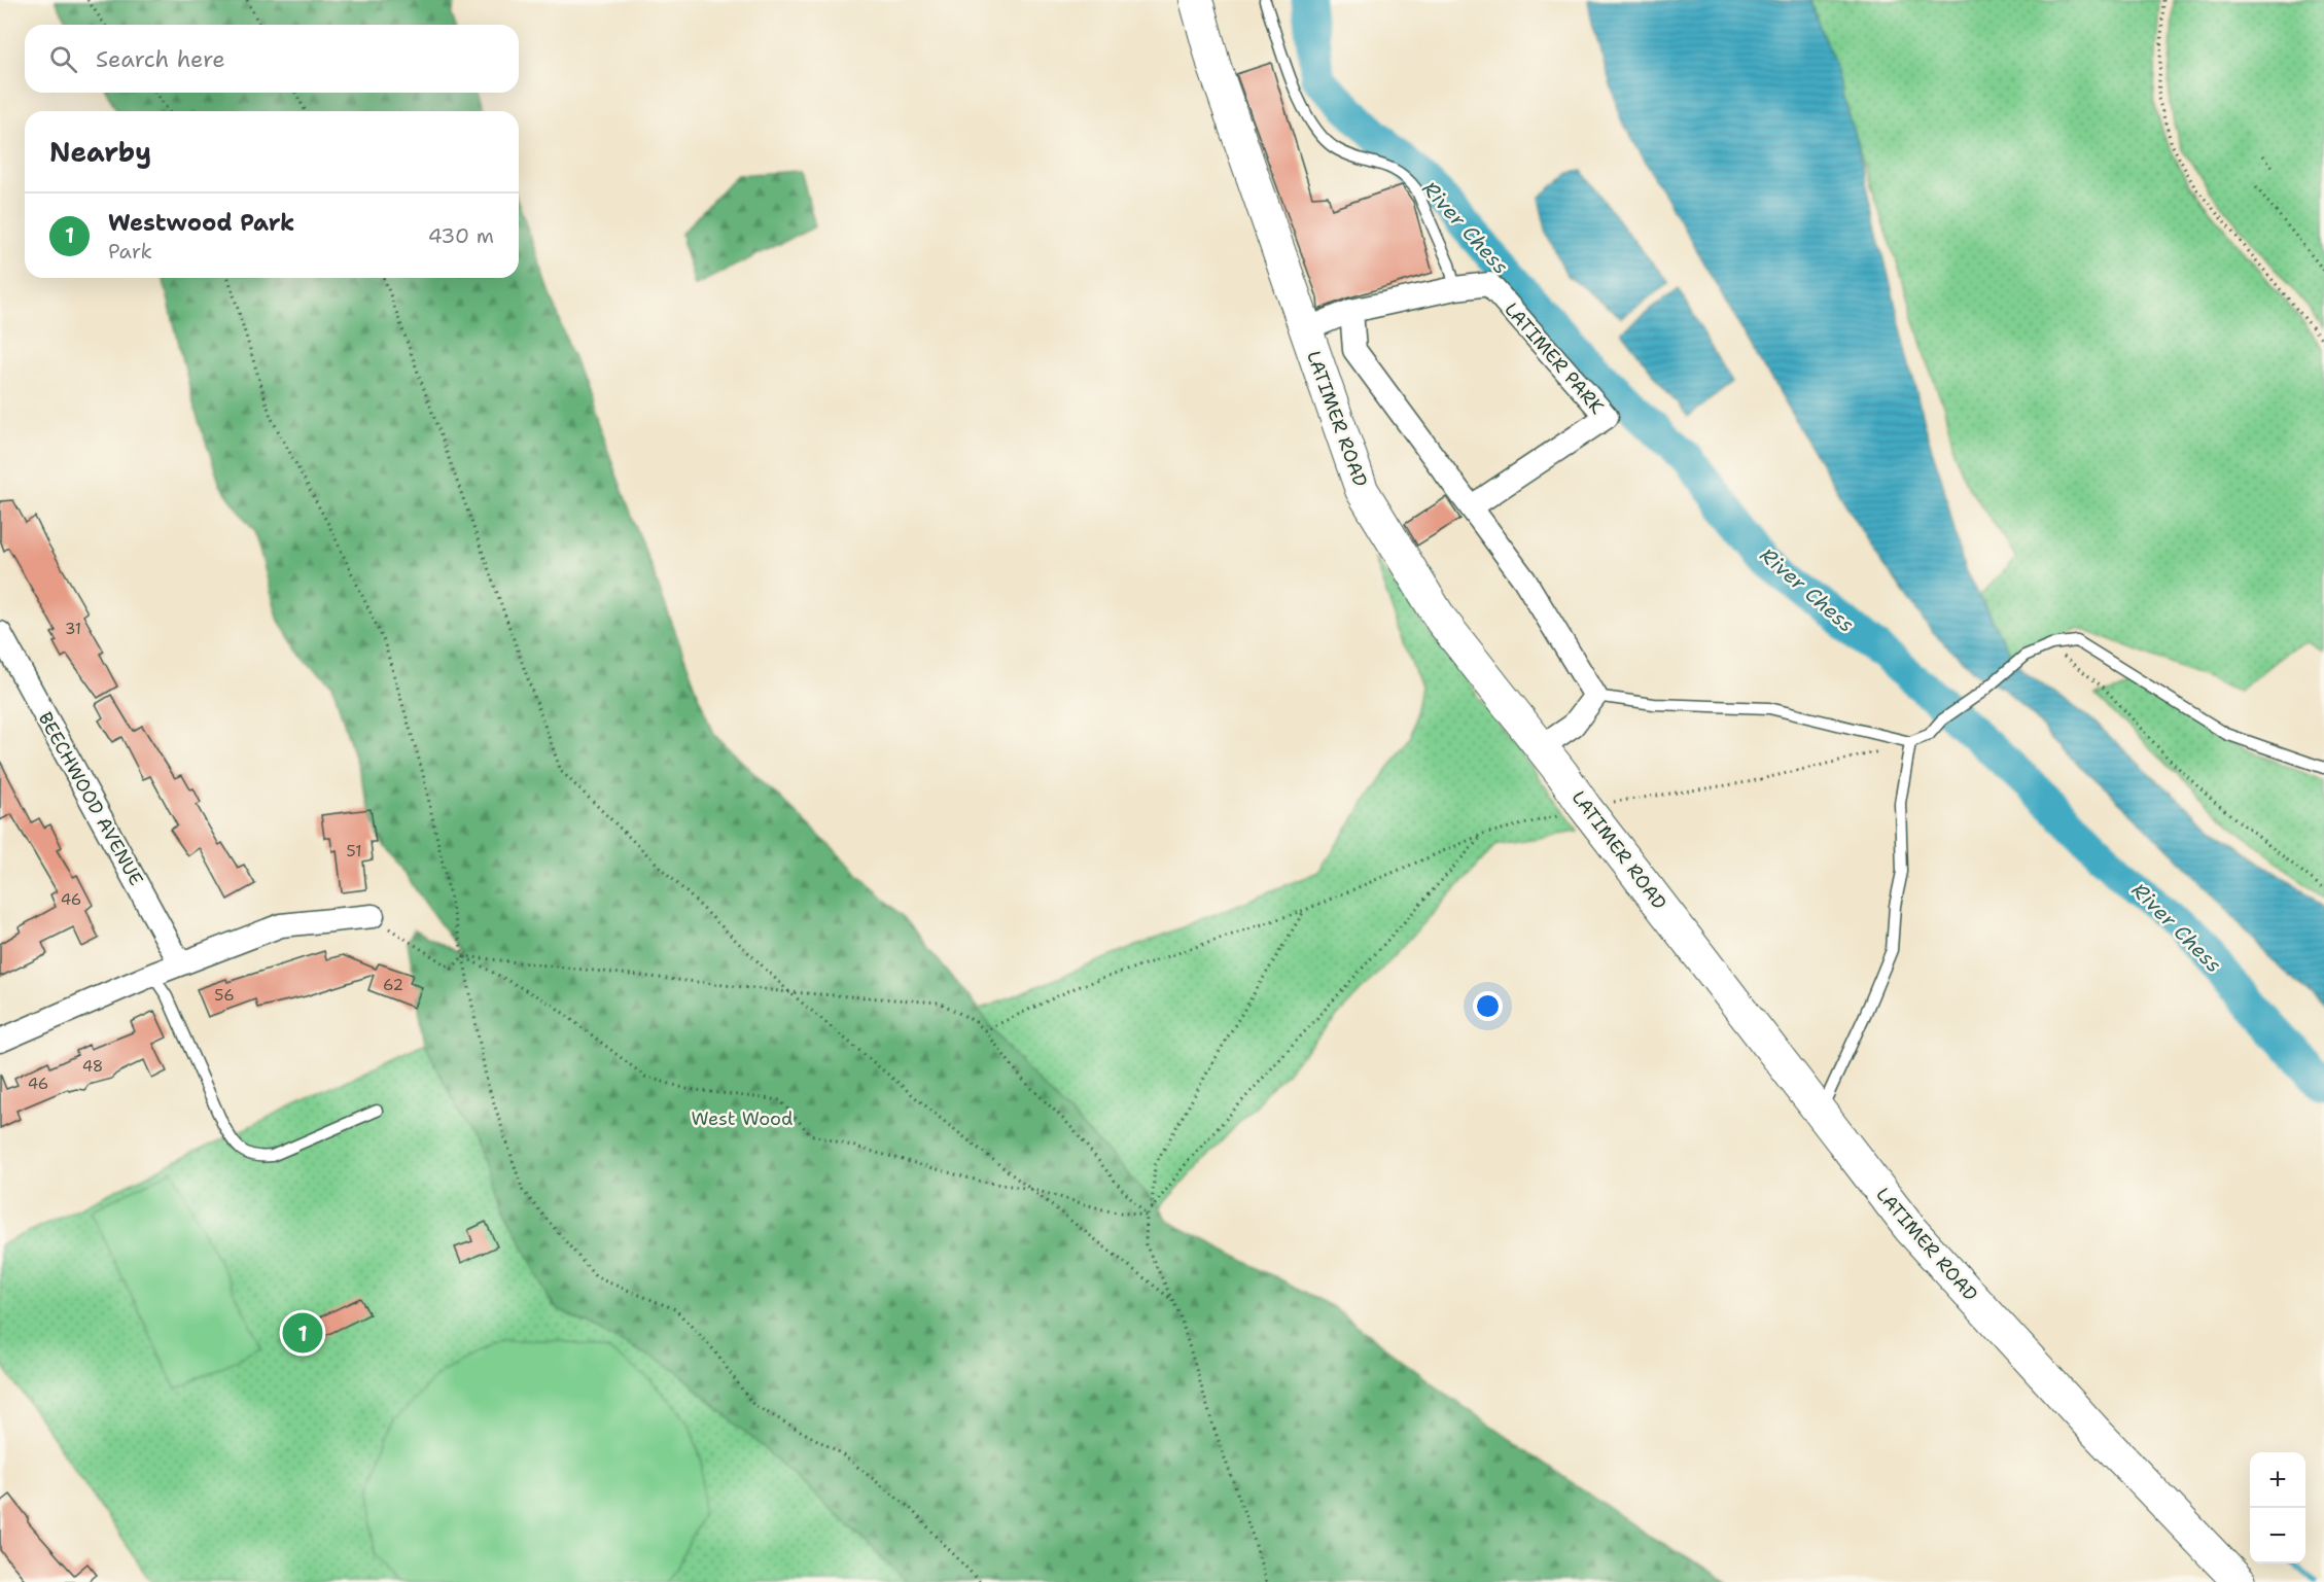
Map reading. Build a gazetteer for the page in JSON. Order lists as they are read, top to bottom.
{
  "streets": {
    "street": ["LATIMER PARK", "LATIMER ROAD", "BEECHWOOD AVENUE"]
  },
  "crossings": [
    ["LATIMER PARK", "LATIMER ROAD"]
  ],
  "water": ["River Chess"],
  "parks": ["West Wood"],
  "house_numbers": [
    "31",
    "51",
    "46",
    "62",
    "56",
    "48",
    "46"
  ],
  "page": {
    "search": "Search here",
    "heading": "Nearby",
    "list": [
      {
        "mark": "1",
        "name": "Westwood Park",
        "note": "Park",
        "value": "430 m"
      }
    ],
    "pins": "1",
    "map_buttons": ["+", "−"]
  }
}
